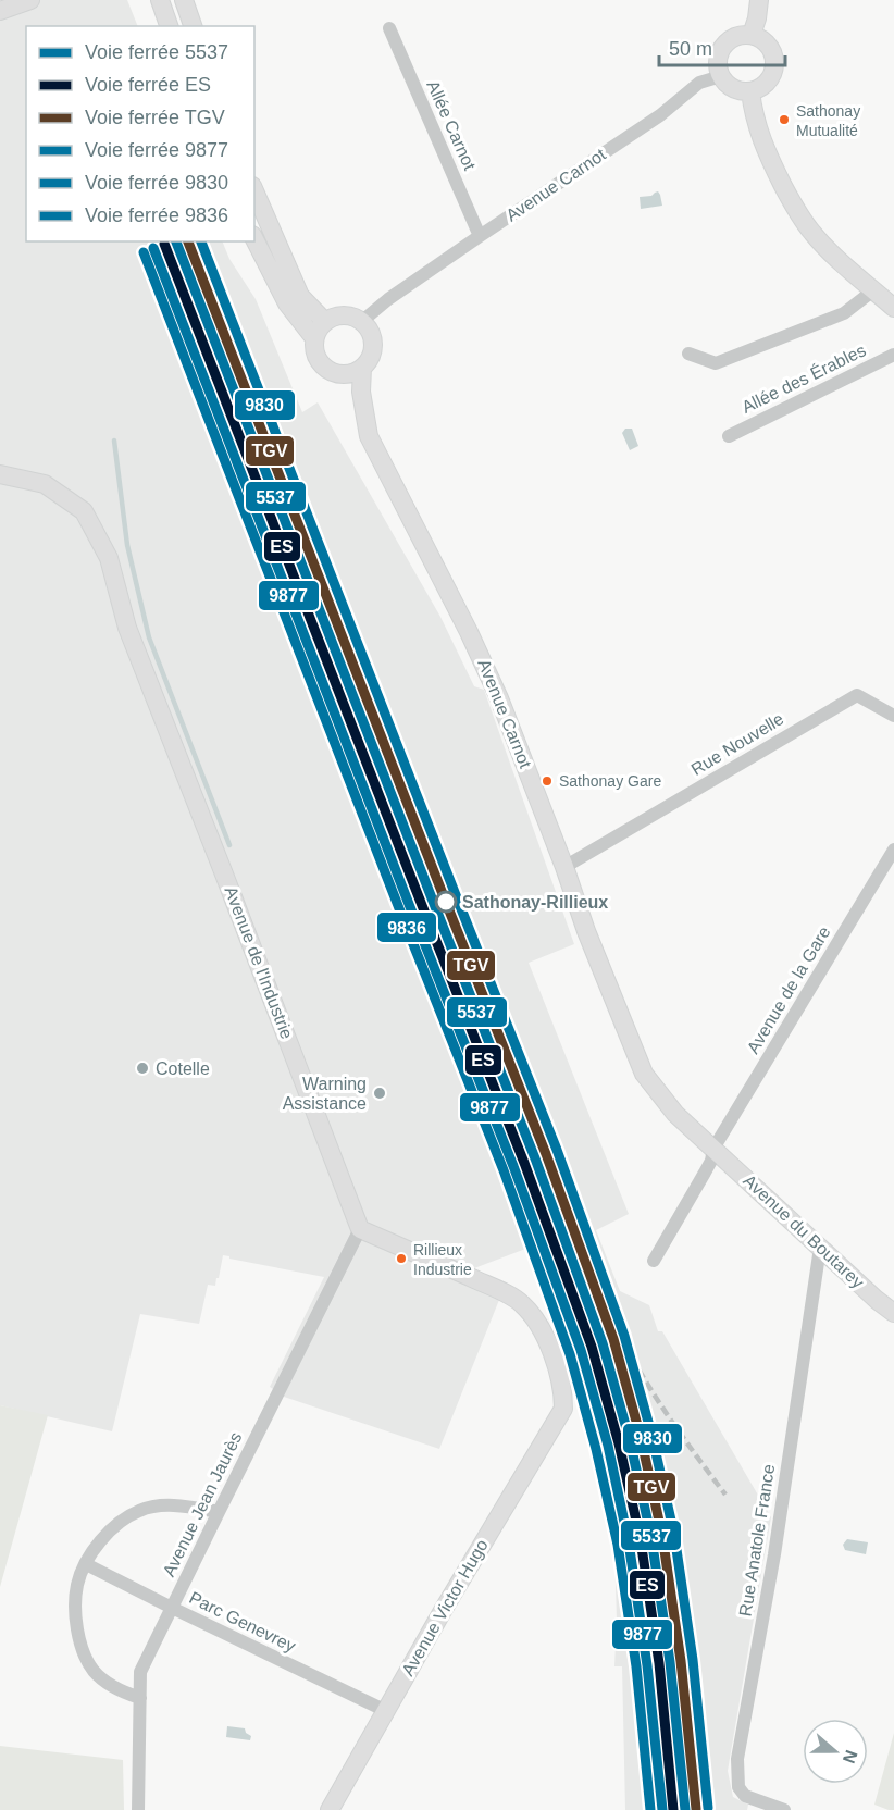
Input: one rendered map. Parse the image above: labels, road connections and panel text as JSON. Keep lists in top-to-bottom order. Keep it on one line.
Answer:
{"streets":{"street":["Allée Carnot","Avenue Carnot","Allée des Érables","Rue Nouvelle","Avenue de l'Industrie","Avenue de la Gare","Avenue du Boutarey","Avenue Jean Jaurès","Rue Anatole France","Avenue Victor Hugo","Parc Genevrey"]},"crossings":[["Allée Carnot","Avenue Carnot"],["Avenue Carnot","Rue Nouvelle"],["Avenue Carnot","Avenue de la Gare"],["Avenue Carnot","Avenue du Boutarey"],["Avenue de l'Industrie","Avenue Jean Jaurès"],["Avenue de l'Industrie","Avenue Victor Hugo"],["Avenue de la Gare","Avenue du Boutarey"],["Avenue du Boutarey","Rue Anatole France"],["Avenue Jean Jaurès","Avenue Victor Hugo"],["Avenue Jean Jaurès","Parc Genevrey"],["Avenue Victor Hugo","Parc Genevrey"]],"places":["Sathonay Mutualité","Sathonay Gare","Sathonay-Rillieux","Cotelle","Warning Assistance","Rillieux Industrie"],"lines":["rail line 5537","rail line TGV","rail line 9830","rail line ES","rail line 9877","rail line 9836"],"legend":["Voie ferrée 5537","Voie ferrée ES","Voie ferrée TGV","Voie ferrée 9877","Voie ferrée 9830","Voie ferrée 9836"],"scale_bar":"50 m","north":"right"}
